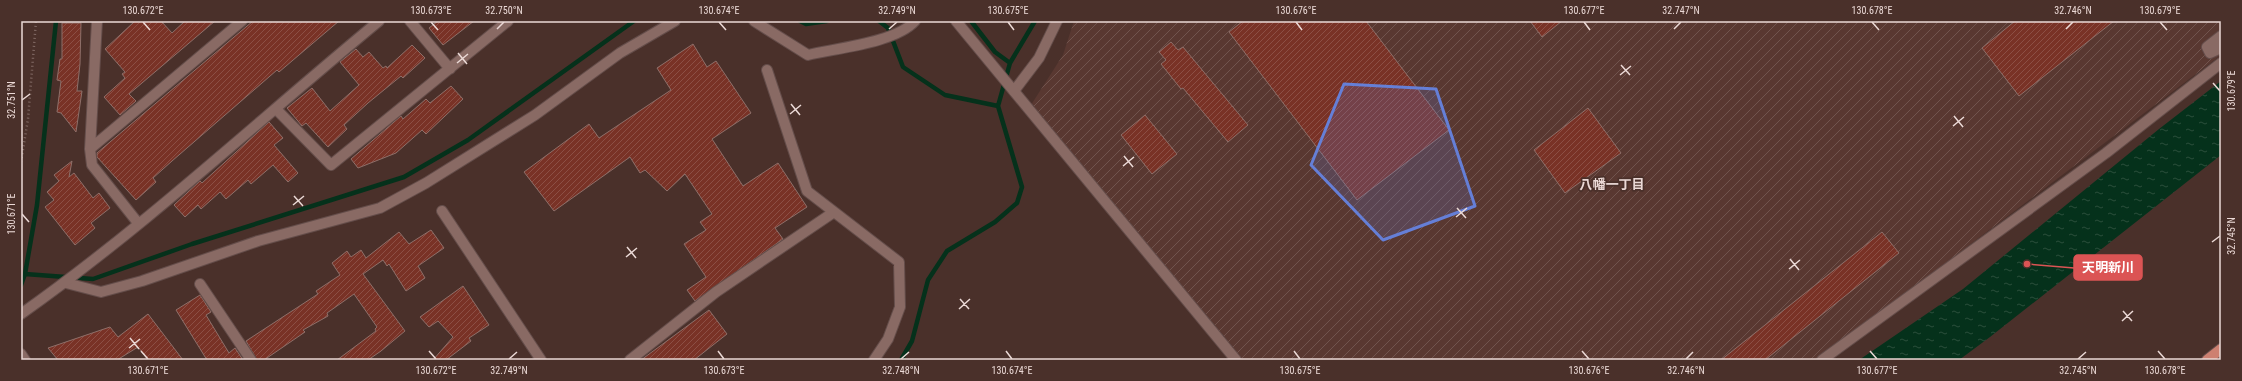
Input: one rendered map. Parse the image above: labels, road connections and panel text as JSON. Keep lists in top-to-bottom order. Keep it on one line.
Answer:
{"districts":["八幡一丁目"],"places":["天明新川"],"coordinates":["130.672°E","130.673°E","32.750°N","130.674°E","32.749°N","130.675°E","130.676°E","130.677°E","32.747°N","130.678°E","32.746°N","130.679°E","32.751°N","130.671°E","32.745°N","32.748°N"]}
